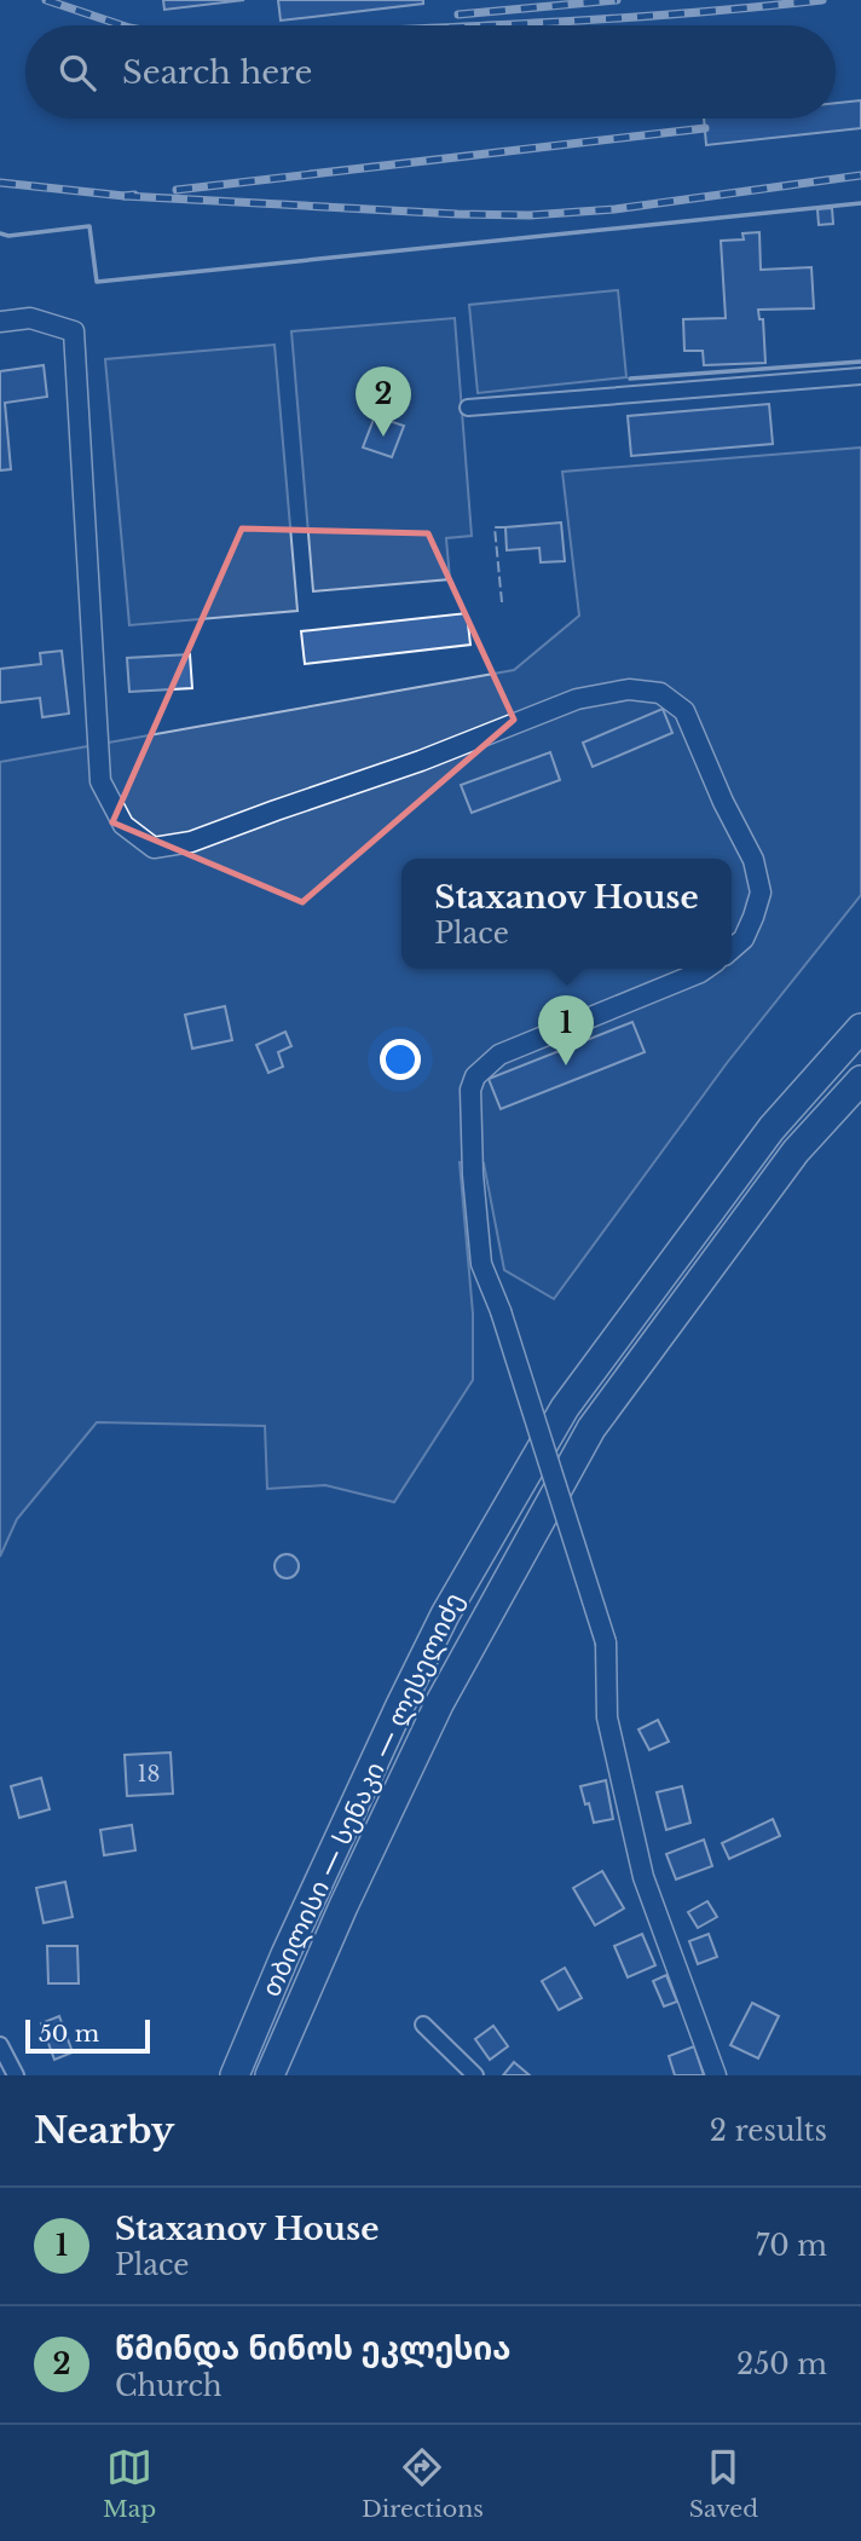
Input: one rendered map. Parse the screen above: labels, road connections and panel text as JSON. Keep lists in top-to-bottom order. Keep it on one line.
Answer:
{"streets":{"highway":["თბილისი — სენაკი — ლესელიძე"]},"house_numbers":["18"],"scale_bar":"50 m","page":{"search":"Search here","pins":["2","1"],"popup":["Staxanov House","Place"],"scale":"50 m","heading":["Nearby","2 results"],"list":[{"mark":"1","name":"Staxanov House","note":"Place","value":"70 m"},{"mark":"2","name":"წმინდა ნინოს ეკლესია","note":"Church","value":"250 m"}],"nav":["Map","Directions","Saved"]}}
